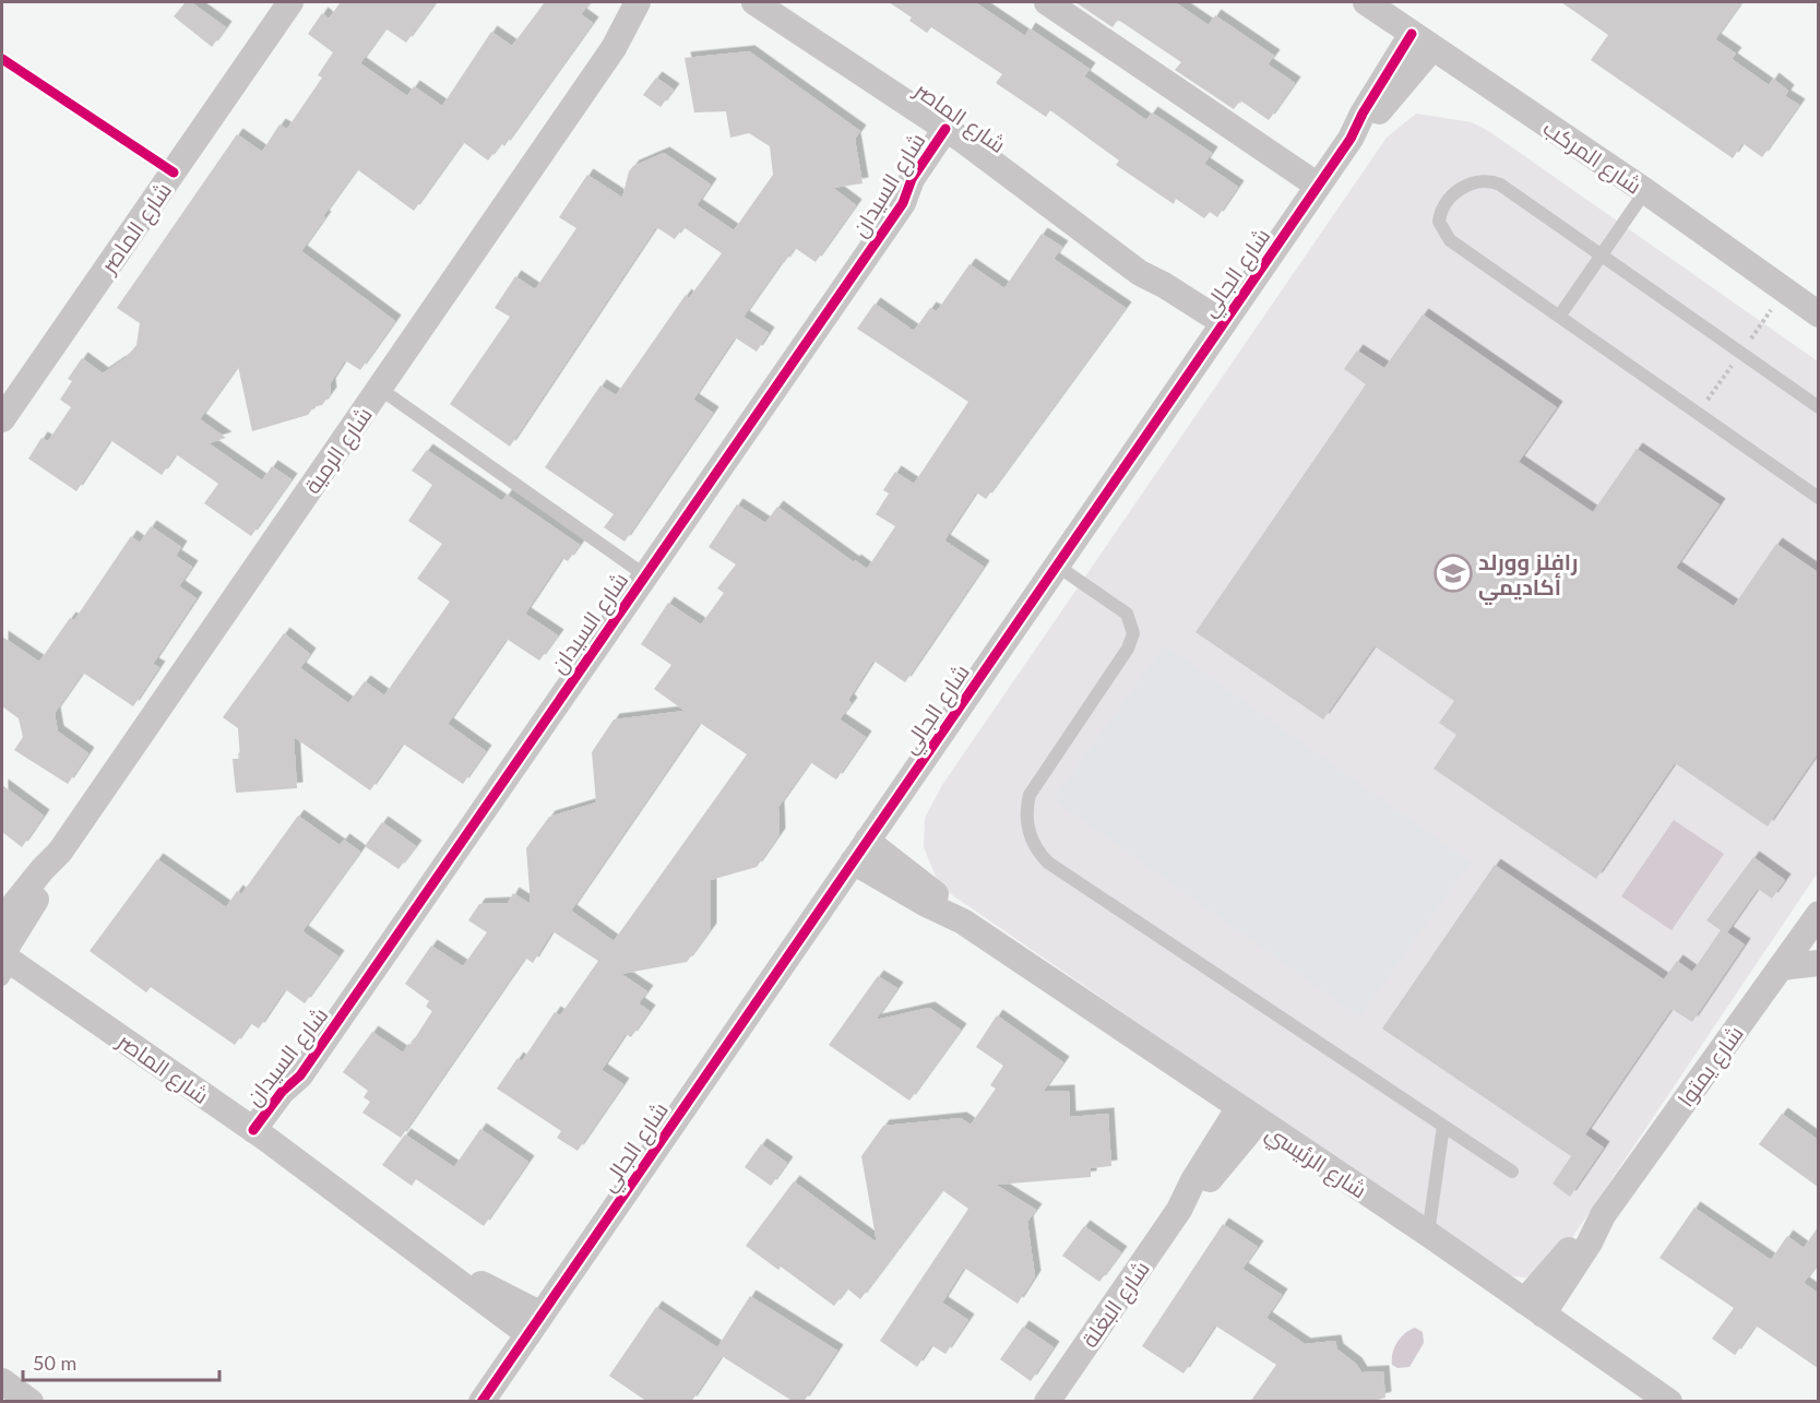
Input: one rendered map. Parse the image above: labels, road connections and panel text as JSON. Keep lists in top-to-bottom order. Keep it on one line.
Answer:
{"streets":{"street":["شارع الماصر","شارع المركب","شارع السيدان","شارع الجالي","شارع الرمية","شارع يمتوا","شارع الرئيسي","شارع البغلة"]},"crossings":[["شارع الماصر","شارع السيدان"],["شارع الماصر","شارع الجالي"],["شارع الماصر","شارع الرمية"],["شارع المركب","شارع الجالي"],["شارع الجالي","شارع الرئيسي"],["شارع يمتوا","شارع الرئيسي"],["شارع الرئيسي","شارع البغلة"]],"places":{"school or university":["رافلز وورلد أكاديمي"]},"scale_bar":"50 m"}
